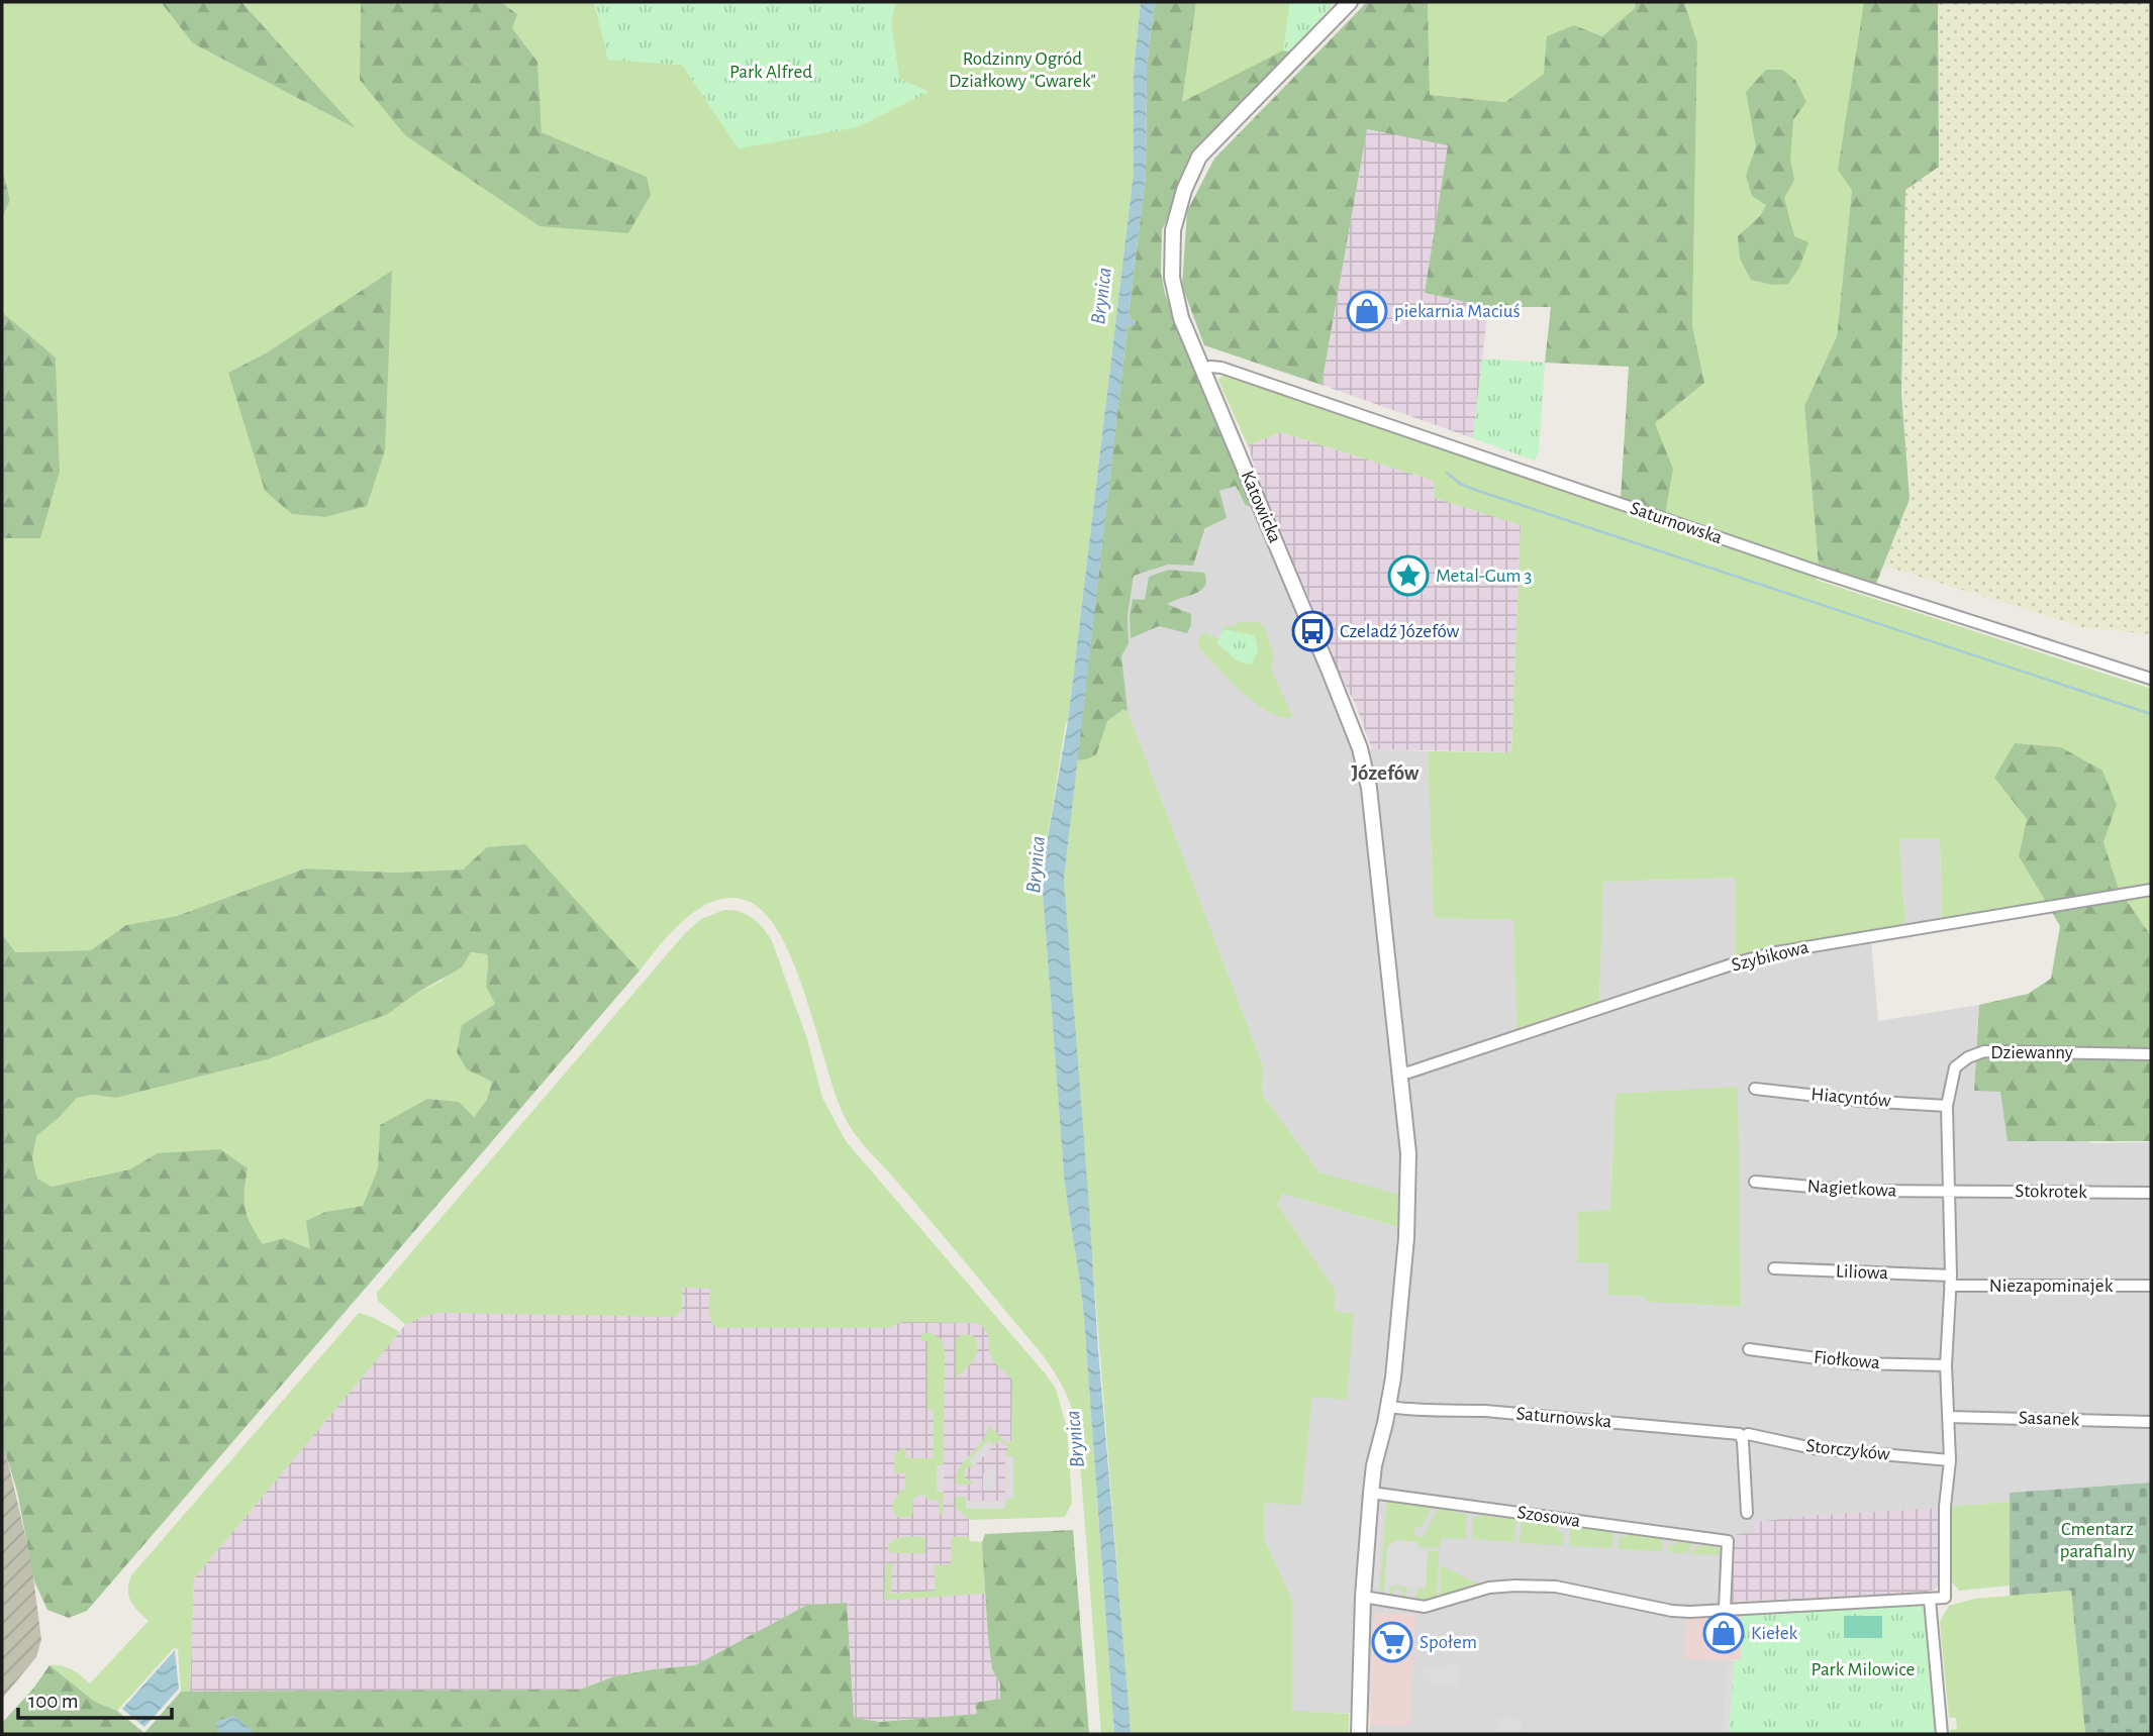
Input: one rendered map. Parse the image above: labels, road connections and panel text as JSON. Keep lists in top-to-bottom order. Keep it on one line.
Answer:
{"streets":{"street":["Katowicka","Saturnowska","Szybikowa","Dziewanny","Hiacyntów","Nagietkowa","Stokrotek","Liliowa","Niezapominajek","Fiołkowa","Sasanek","Storczyków","Szosowa"]},"crossings":[["Katowicka","Saturnowska"],["Katowicka","Szybikowa"],["Saturnowska","Storczyków"],["Dziewanny","Hiacyntów"],["Dziewanny","Nagietkowa"],["Dziewanny","Stokrotek"],["Dziewanny","Liliowa"],["Dziewanny","Niezapominajek"],["Dziewanny","Fiołkowa"],["Dziewanny","Sasanek"],["Dziewanny","Storczyków"],["Nagietkowa","Stokrotek"],["Liliowa","Niezapominajek"]],"districts":["Józefów"],"water":["Brynica"],"parks":["Rodzinny Ogród Działkowy \"Gwarek\"","Park Alfred","Cmentarz parafialny","Park Milowice"],"places":{"shop":["piekarnia Maciuś","Kiełek"],"place":["Metal-Gum 3"],"bus stop":["Czeladź Józefów"],"supermarket":["Społem"]},"scale_bar":"100 m"}
